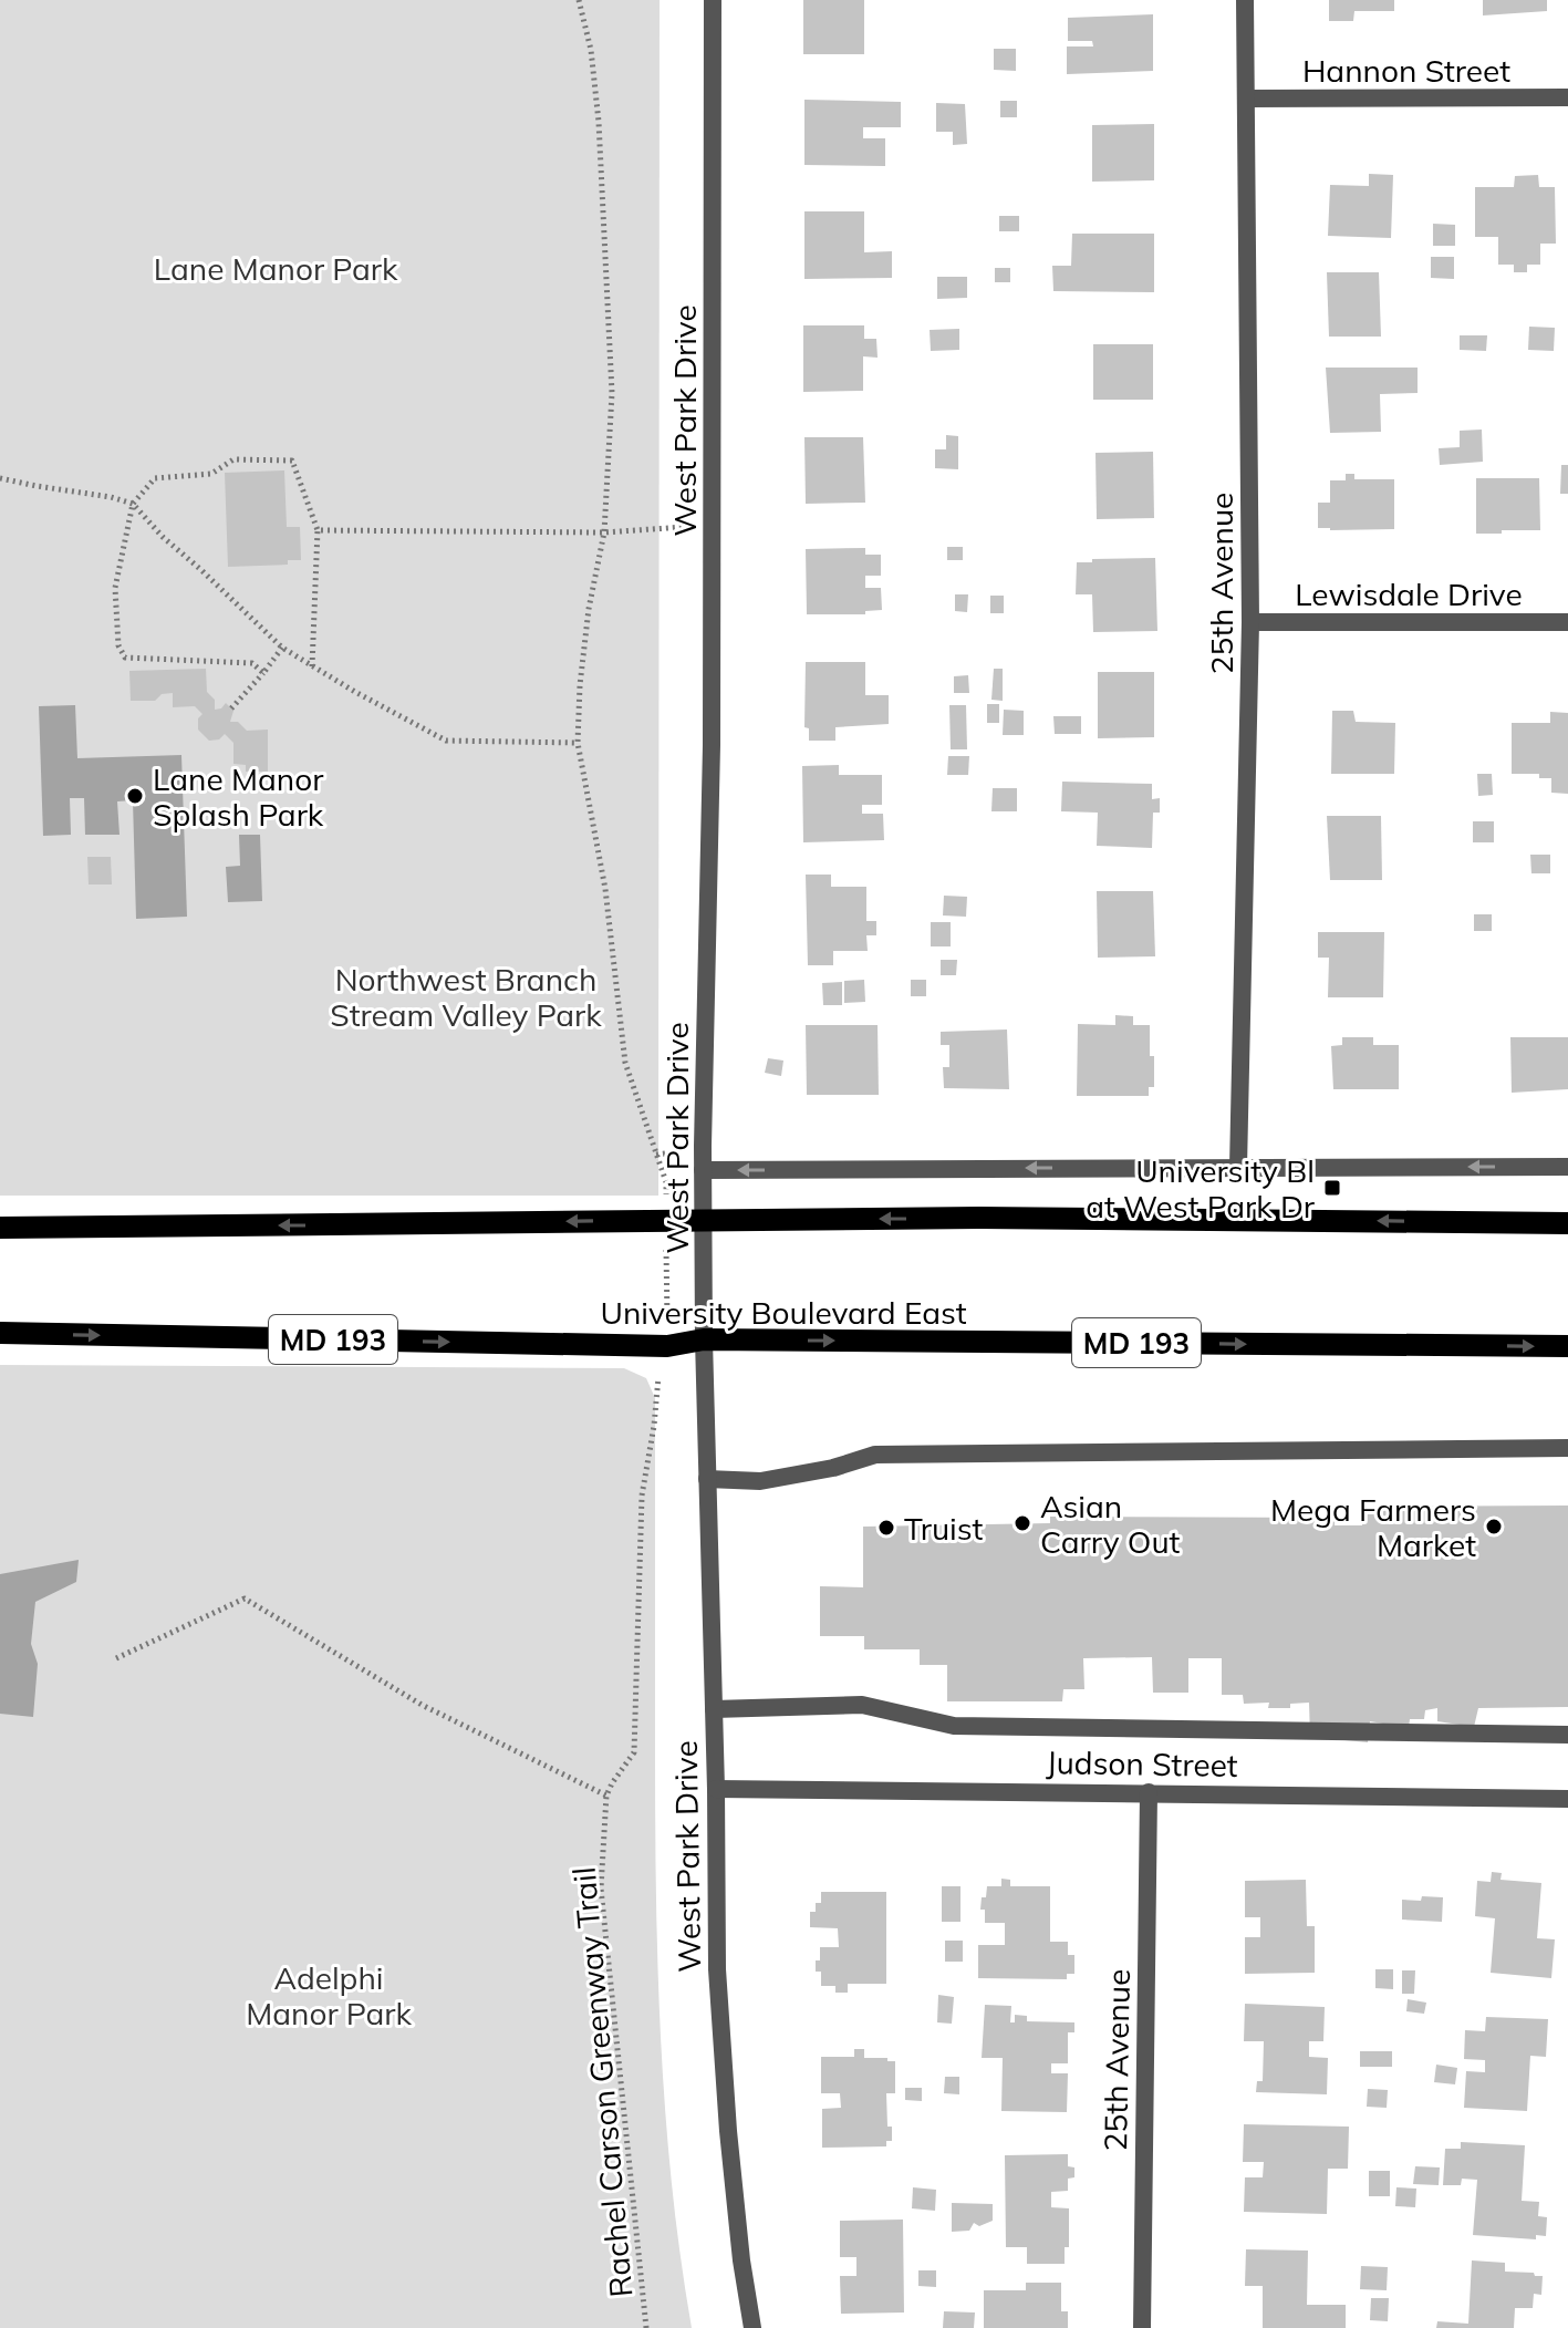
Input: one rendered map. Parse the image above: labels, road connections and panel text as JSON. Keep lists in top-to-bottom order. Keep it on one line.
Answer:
{"streets":{"main road":["University Boulevard East","MD 193"],"street":["Hannon Street","West Park Drive","25th Avenue","Lewisdale Drive","Judson Street"],"path":["Rachel Carson Greenway Trail"]},"crossings":[["Hannon Street","25th Avenue"],["West Park Drive","University Boulevard East"],["West Park Drive","Judson Street"],["25th Avenue","Lewisdale Drive"],["25th Avenue","Judson Street"],["University Boulevard East","Rachel Carson Greenway Trail"]],"parks":["Lane Manor Park","Northwest Branch Stream Valley Park","Adelphi Manor Park"],"places":{"other":["Lane Manor Splash Park","Asian Carry Out","Mega Farmers Market","Truist"],"transit":["University Bl at West Park Dr"]}}
